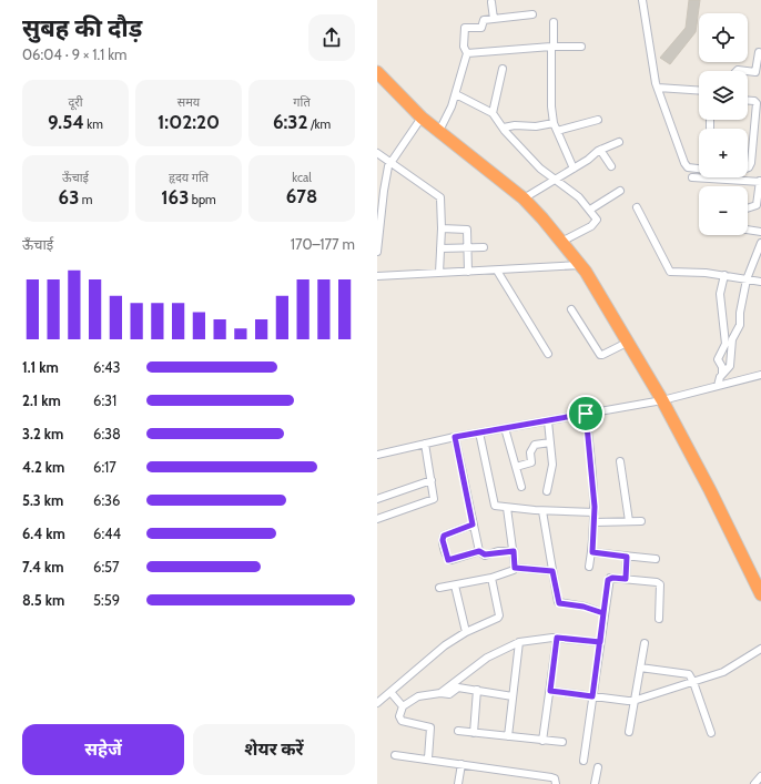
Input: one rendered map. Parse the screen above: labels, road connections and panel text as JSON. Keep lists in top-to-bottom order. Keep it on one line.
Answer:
{"page":{"heading":["सुबह की दौड़","06:04 · 9 × 1.1 km"],"map_buttons":["+","−"],"stats":[["दूरी","9.54 km"],["समय","1:02:20"],["गति","6:32 /km"],["ऊँचाई","63 m"],["हृदय गति","163 bpm"],["kcal","678"]],"chart":["ऊँचाई","170–177 m"],"list":[{"name":"1.1 km","note":"6:43"},{"name":"2.1 km","note":"6:31"},{"name":"3.2 km","note":"6:38"},{"name":"4.2 km","note":"6:17"},{"name":"5.3 km","note":"6:36"},{"name":"6.4 km","note":"6:44"},{"name":"7.4 km","note":"6:57"},{"name":"8.5 km","note":"5:59"}],"buttons":["सहेजें","शेयर करें"]}}
